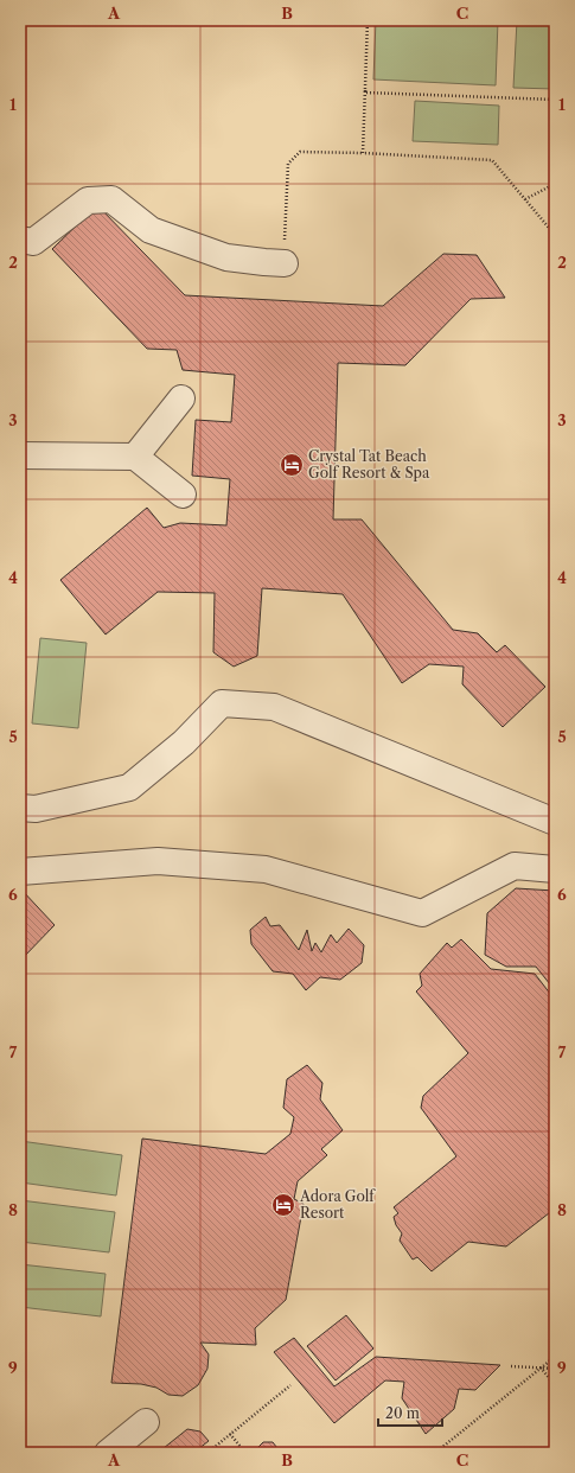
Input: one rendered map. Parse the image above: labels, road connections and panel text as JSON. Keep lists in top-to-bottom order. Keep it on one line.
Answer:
{"places":{"hotel":["Crystal Tat Beach Golf Resort & Spa","Adora Golf Resort"]},"scale_bar":"20 m","grid":{"columns":["A","B","C"],"rows":["1","2","3","4","5","6","7","8","9"]}}
